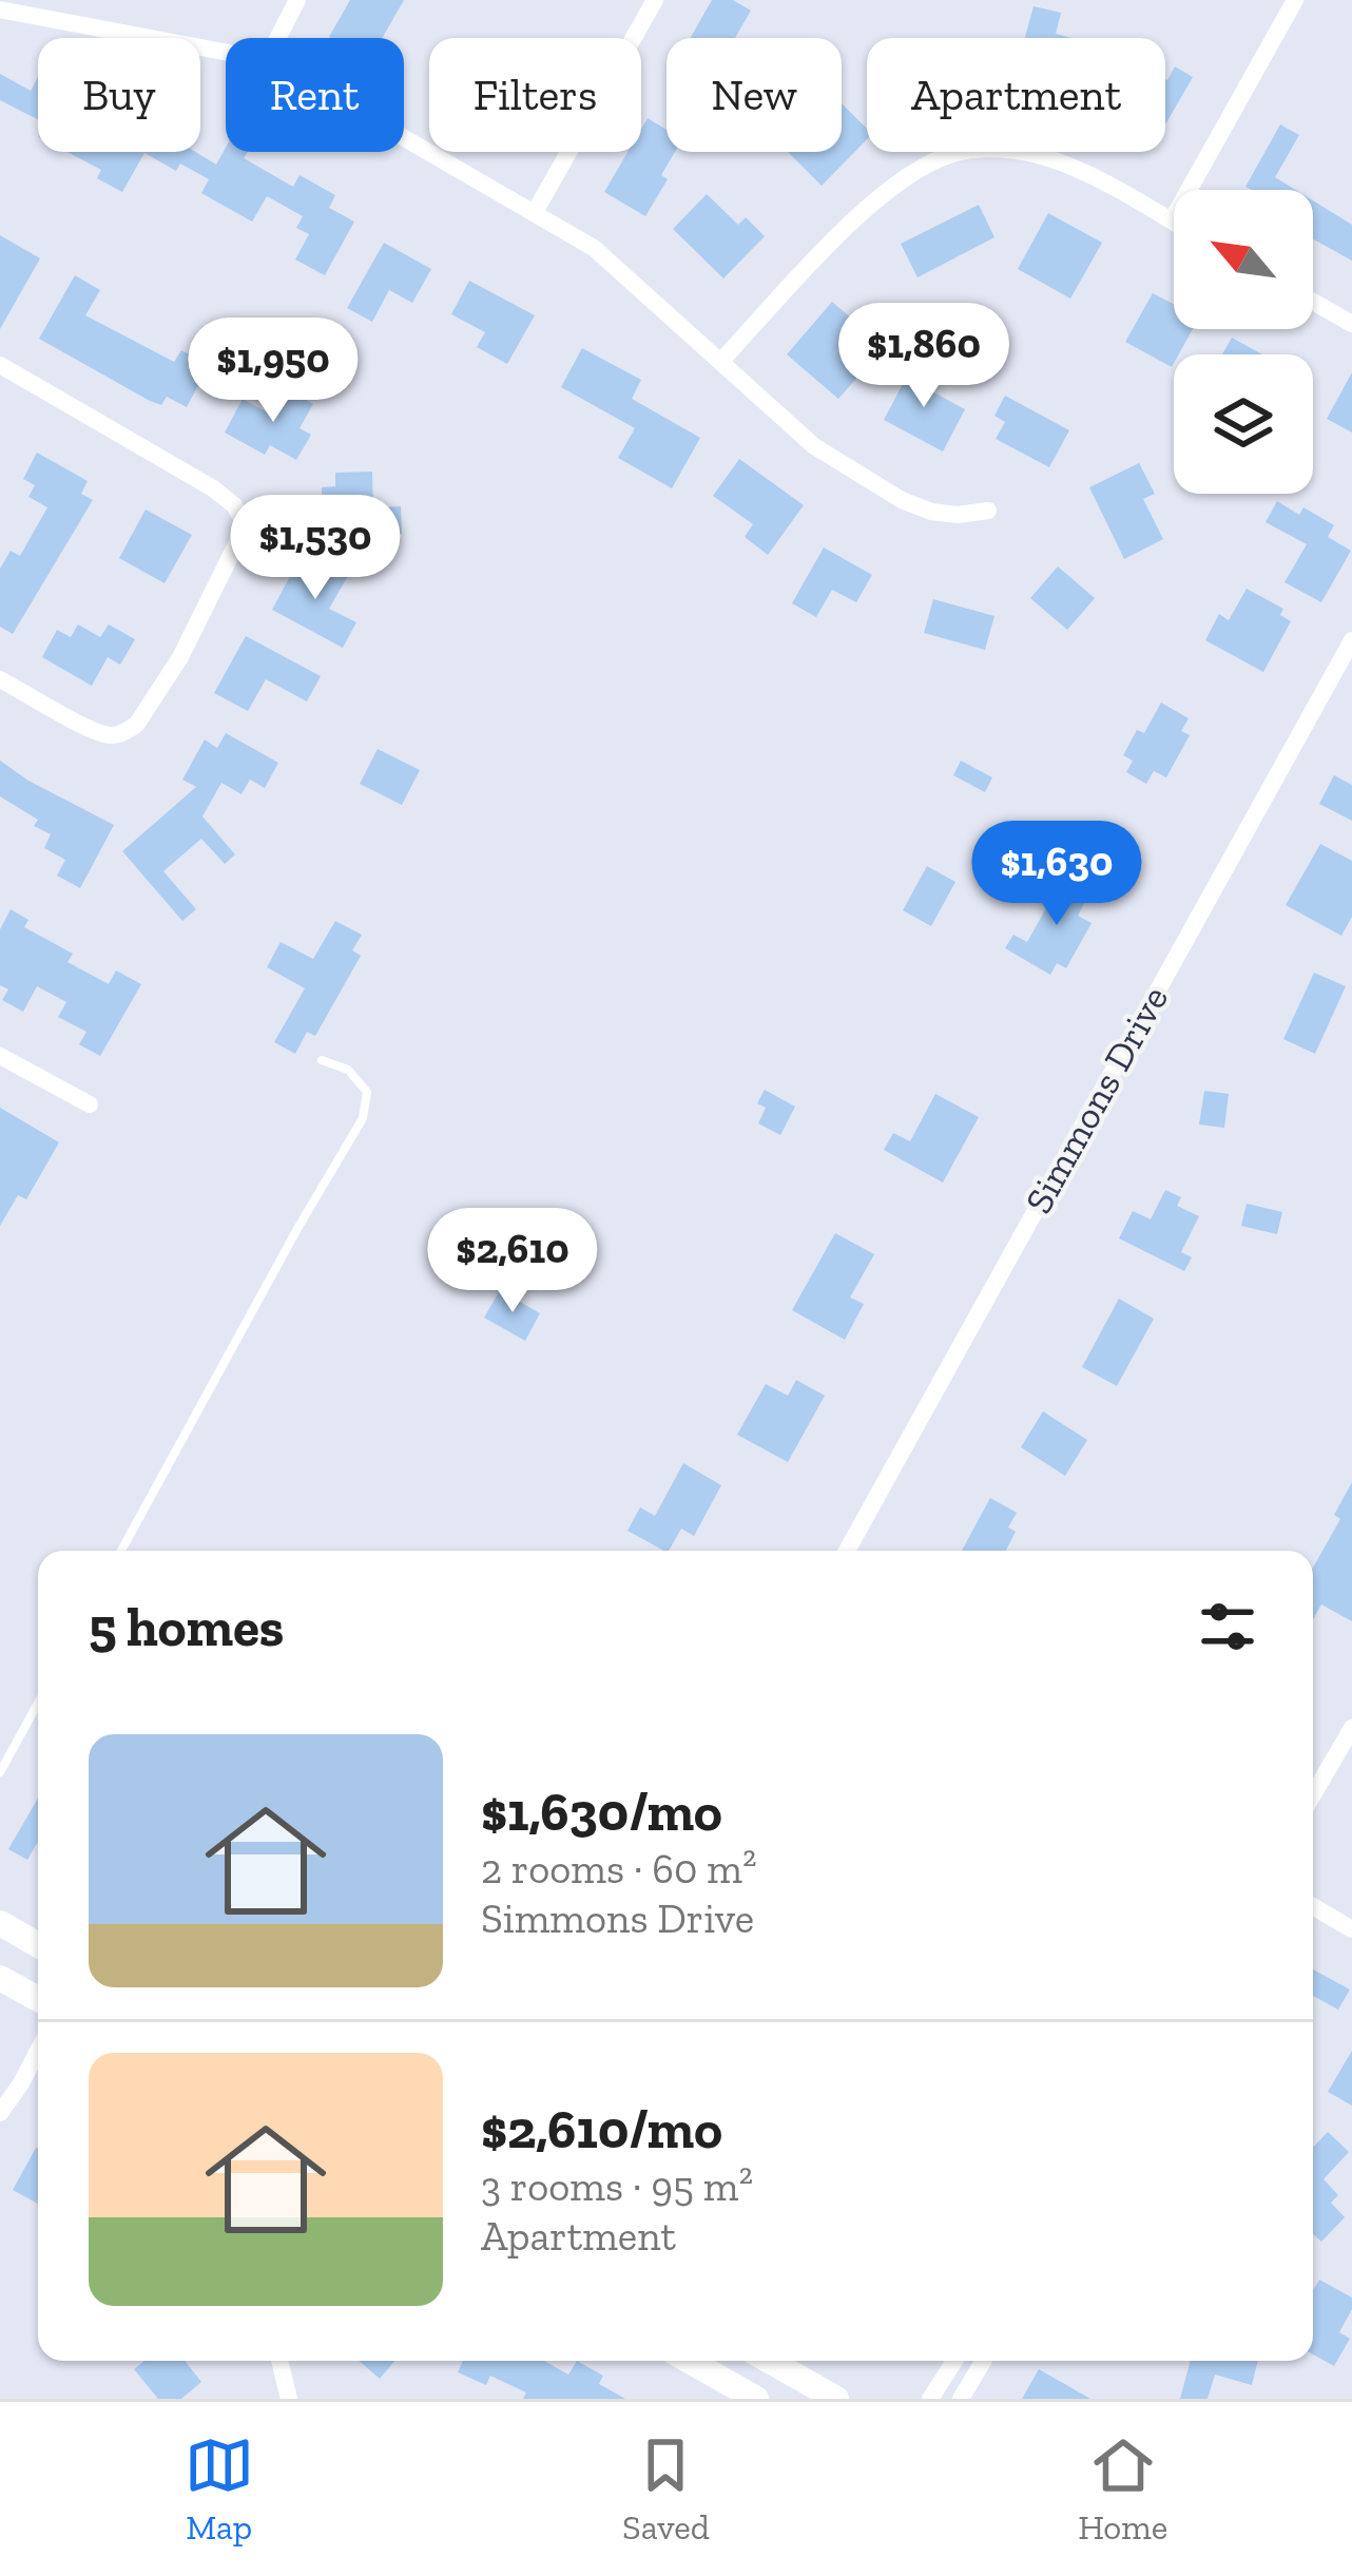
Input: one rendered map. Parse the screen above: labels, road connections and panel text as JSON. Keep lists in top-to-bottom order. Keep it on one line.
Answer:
{"streets":{"street":["Simmons Drive"]},"north":"top left","page":{"chip":["Buy","Rent","Filters","New","Apartment"],"price":["$1,860","$1,950","$1,530","$1,630","$2,610"],"heading":"5 homes","list":[{"name":"$1,630/mo","note":"2 rooms · 60 m² · Simmons Drive"},{"name":"$2,610/mo","note":"3 rooms · 95 m² · Apartment"}],"tabs":["Map","Saved","Home"]}}
